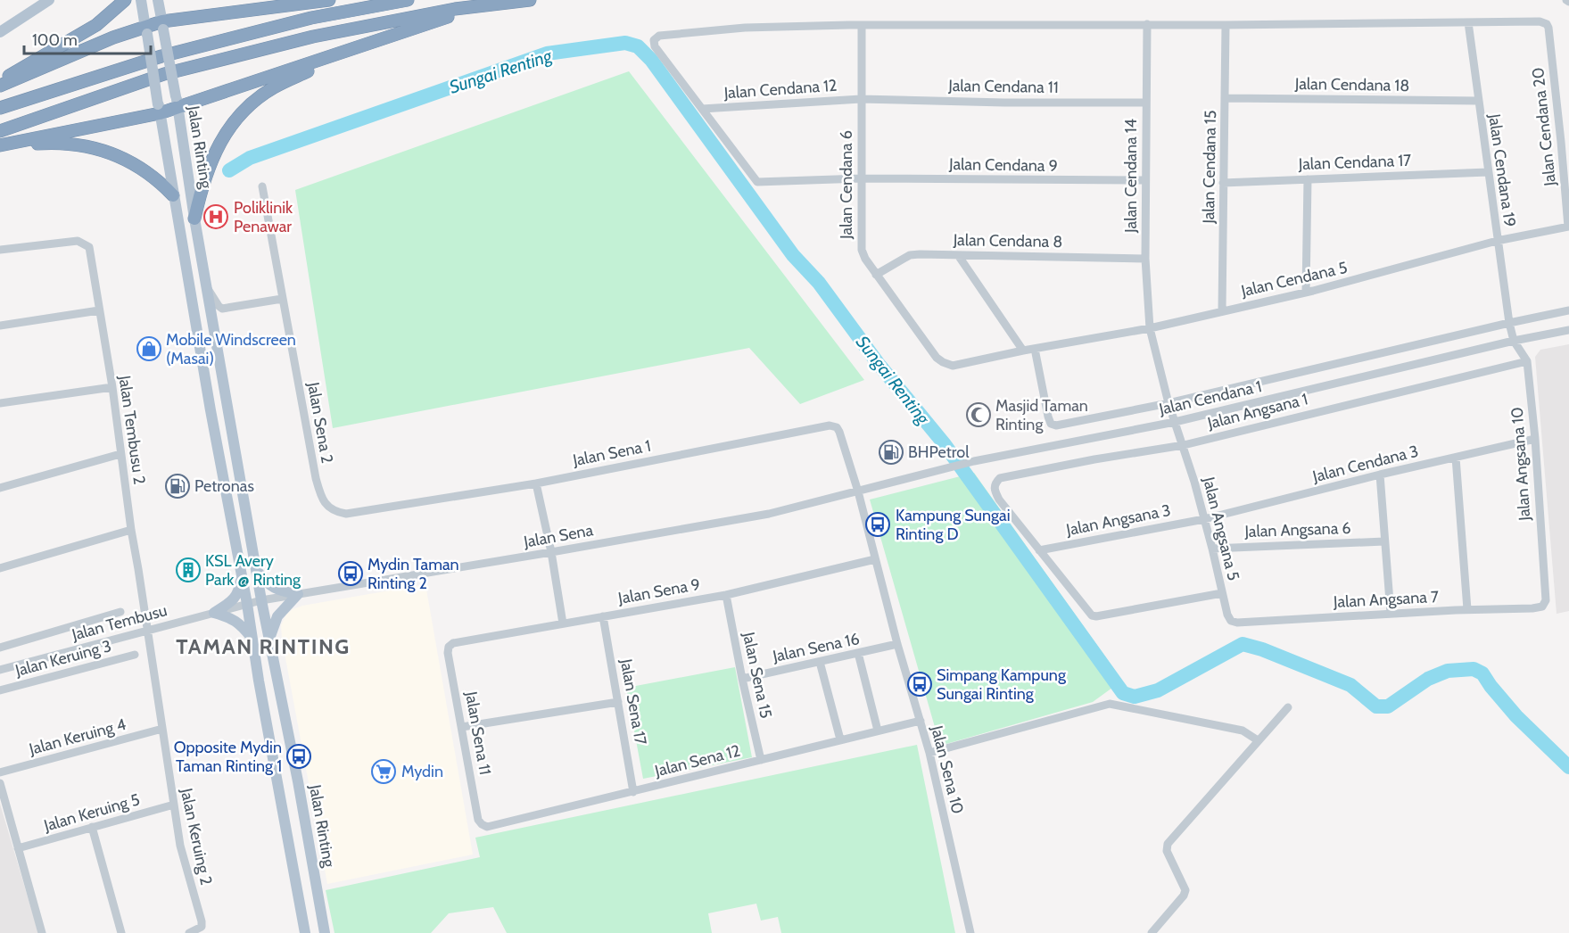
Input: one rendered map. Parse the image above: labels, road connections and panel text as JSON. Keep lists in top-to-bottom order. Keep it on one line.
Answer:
{"streets":{"main road":["Jalan Rinting"],"street":["Jalan Cendana 18","Jalan Cendana 11","Jalan Cendana 12","Jalan Cendana 20","Jalan Cendana 17","Jalan Cendana 9","Jalan Cendana 15","Jalan Cendana 19","Jalan Cendana 14","Jalan Cendana 6","Jalan Cendana 8","Jalan Cendana 5","Jalan Cendana 1","Jalan Angsana 1","Jalan Sena 2","Jalan Tembusu 2","Jalan Sena 1","Jalan Cendana 3","Jalan Angsana 10","Jalan Angsana 3","Jalan Angsana 5","Jalan Angsana 6","Jalan Sena","Jalan Sena 9","Jalan Angsana 7","Jalan Tembusu","Jalan Sena 16","Jalan Keruing 3","Jalan Sena 15","Jalan Sena 17","Jalan Sena 11","Jalan Keruing 4","Jalan Sena 12","Jalan Sena 10","Jalan Keruing 5","Jalan Keruing 2"]},"crossings":[["Jalan Cendana 18","Jalan Cendana 15"],["Jalan Cendana 18","Jalan Cendana 19"],["Jalan Cendana 11","Jalan Cendana 12"],["Jalan Cendana 11","Jalan Cendana 14"],["Jalan Cendana 11","Jalan Cendana 6"],["Jalan Cendana 12","Jalan Cendana 9"],["Jalan Cendana 12","Jalan Cendana 6"],["Jalan Cendana 20","Jalan Cendana 19"],["Jalan Cendana 20","Jalan Cendana 5"],["Jalan Rinting","Jalan Sena"],["Jalan Cendana 17","Jalan Cendana 15"],["Jalan Cendana 17","Jalan Cendana 19"],["Jalan Cendana 9","Jalan Cendana 14"],["Jalan Cendana 9","Jalan Cendana 6"],["Jalan Cendana 15","Jalan Cendana 5"],["Jalan Cendana 19","Jalan Cendana 5"],["Jalan Cendana 19","Jalan Cendana 1"],["Jalan Cendana 19","Jalan Angsana 10"],["Jalan Cendana 14","Jalan Cendana 8"],["Jalan Cendana 14","Jalan Cendana 5"],["Jalan Cendana 14","Jalan Cendana 1"],["Jalan Cendana 14","Jalan Angsana 5"],["Jalan Cendana 6","Jalan Cendana 8"],["Jalan Cendana 6","Jalan Cendana 5"],["Jalan Cendana 5","Jalan Cendana 1"],["Jalan Cendana 1","Jalan Sena 1"],["Jalan Cendana 1","Jalan Angsana 10"],["Jalan Cendana 1","Jalan Angsana 5"],["Jalan Cendana 1","Jalan Sena"],["Jalan Cendana 1","Jalan Sena 10"],["Jalan Angsana 1","Jalan Angsana 10"],["Jalan Angsana 1","Jalan Angsana 3"],["Jalan Angsana 1","Jalan Angsana 5"],["Jalan Sena 2","Jalan Sena 1"],["Jalan Tembusu 2","Jalan Tembusu"],["Jalan Tembusu 2","Jalan Keruing 2"],["Jalan Sena 1","Jalan Sena"],["Jalan Sena 1","Jalan Sena 10"],["Jalan Cendana 3","Jalan Angsana 10"],["Jalan Cendana 3","Jalan Angsana 3"],["Jalan Cendana 3","Jalan Angsana 5"],["Jalan Angsana 10","Jalan Angsana 7"],["Jalan Angsana 3","Jalan Angsana 5"],["Jalan Angsana 5","Jalan Angsana 6"],["Jalan Angsana 5","Jalan Angsana 7"],["Jalan Sena","Jalan Tembusu"],["Jalan Sena","Jalan Sena 10"],["Jalan Sena 9","Jalan Sena 15"],["Jalan Sena 9","Jalan Sena 17"],["Jalan Sena 9","Jalan Sena 11"],["Jalan Sena 9","Jalan Sena 10"],["Jalan Tembusu","Jalan Keruing 2"],["Jalan Sena 16","Jalan Sena 15"],["Jalan Sena 16","Jalan Sena 10"],["Jalan Sena 15","Jalan Sena 12"],["Jalan Sena 17","Jalan Sena 12"],["Jalan Sena 11","Jalan Sena 12"],["Jalan Keruing 4","Jalan Keruing 2"],["Jalan Sena 12","Jalan Sena 10"],["Jalan Keruing 5","Jalan Keruing 2"]],"districts":["TAMAN RINTING"],"water":["Sungai Renting"],"places":{"hospital":["Poliklinik Penawar"],"shop":["Mobile Windscreen (Masai)"],"mosque":["Masjid Taman Rinting"],"fuel station":["BHPetrol","Petronas"],"bus stop":["Kampung Sungai Rinting D","Mydin Taman Rinting 2","Simpang Kampung Sungai Rinting","Opposite Mydin Taman Rinting 1"],"building":["KSL Avery Park @ Rinting"],"supermarket":["Mydin"]},"scale_bar":"100 m"}
